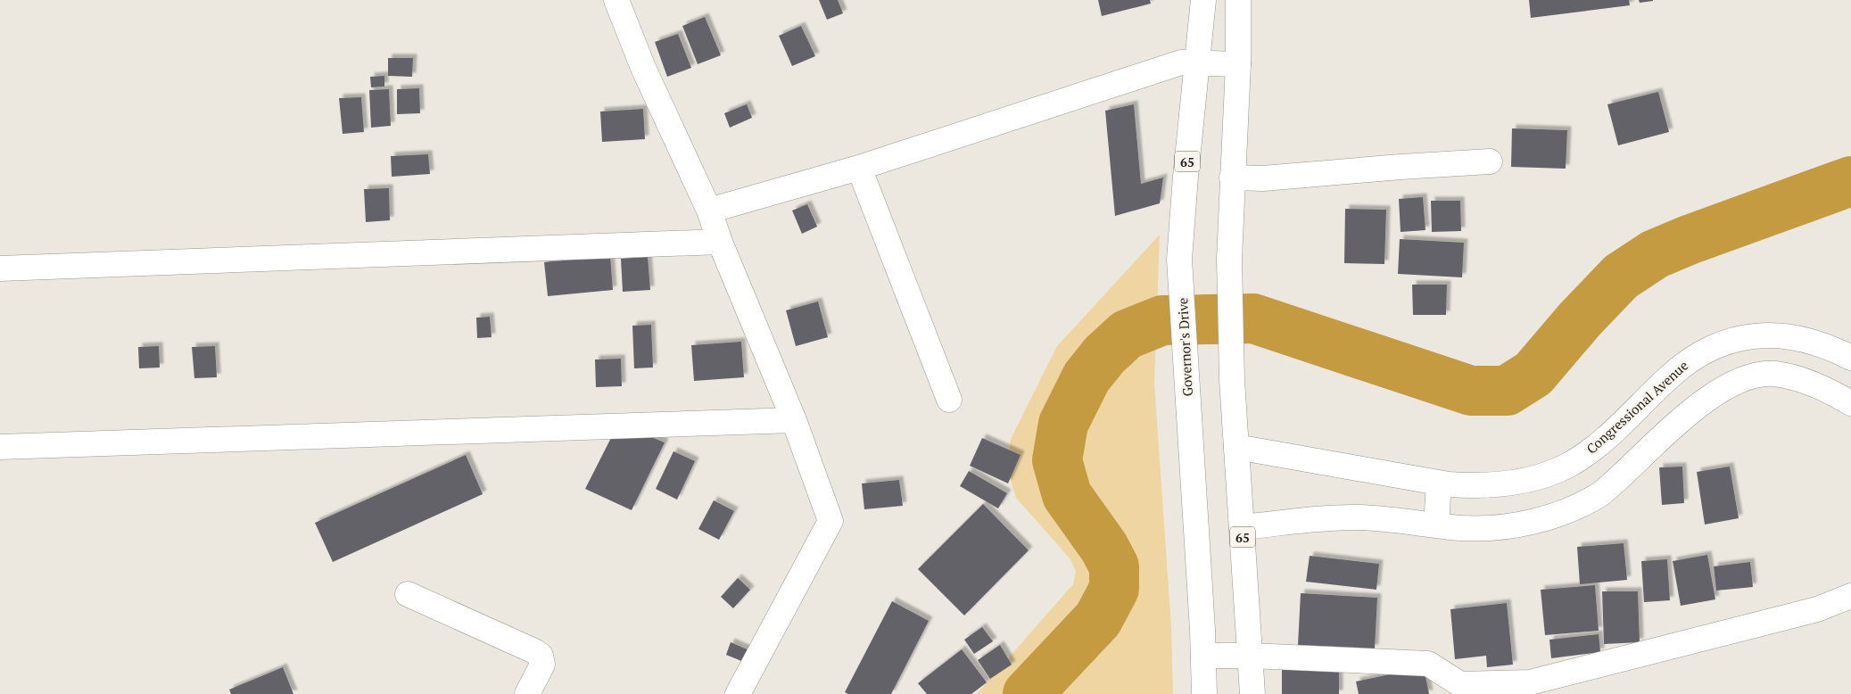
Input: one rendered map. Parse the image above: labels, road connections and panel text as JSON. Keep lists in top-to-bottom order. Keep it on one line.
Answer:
{"streets":{"main road":["65","Governor's Drive","Congressional Avenue"]},"crossings":[["65","Congressional Avenue"]]}
